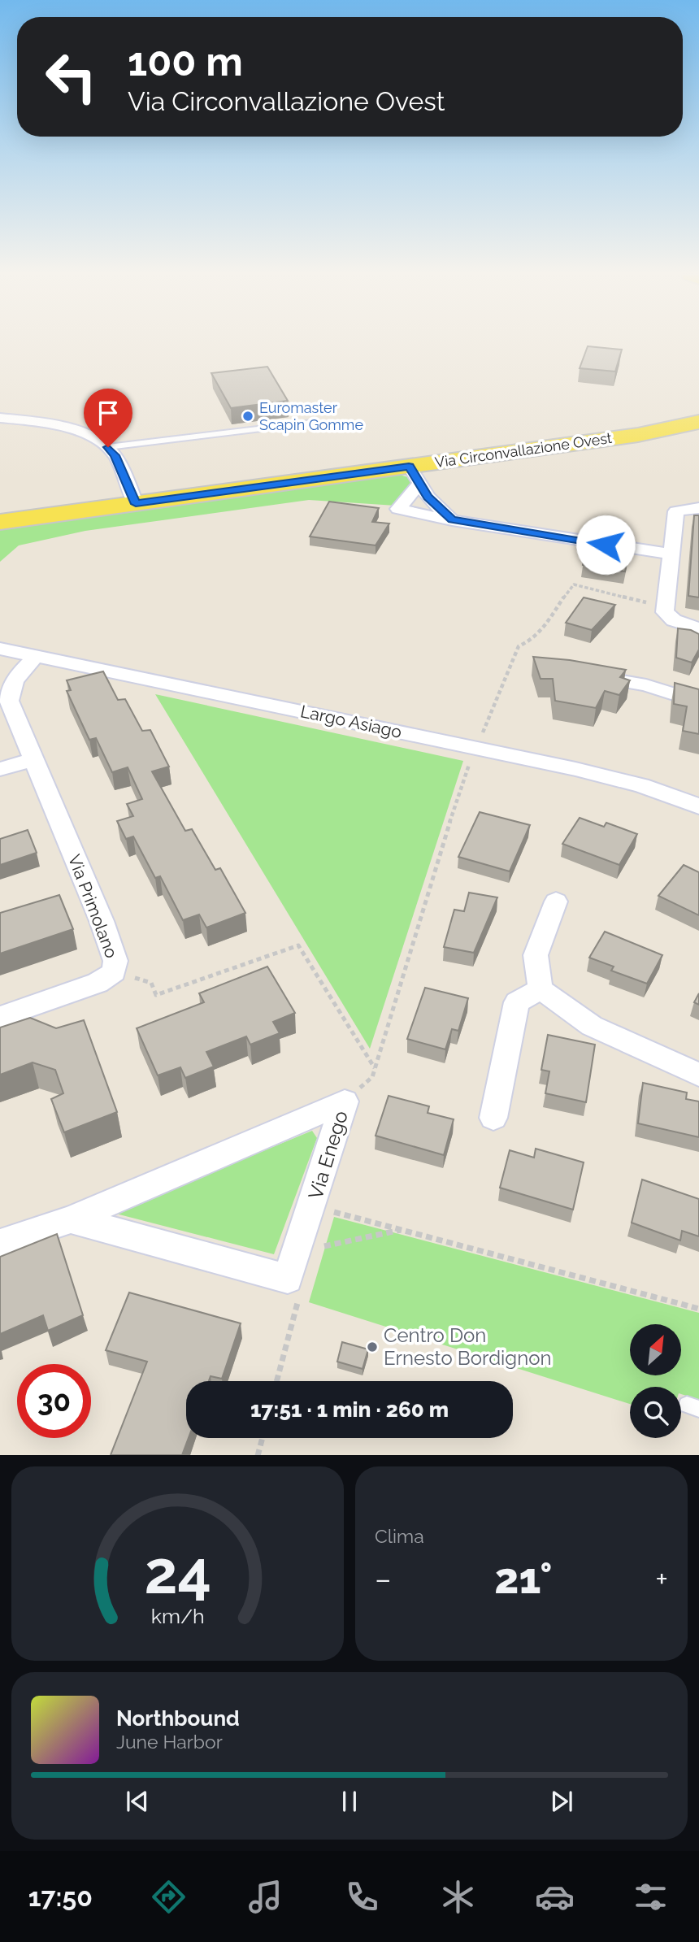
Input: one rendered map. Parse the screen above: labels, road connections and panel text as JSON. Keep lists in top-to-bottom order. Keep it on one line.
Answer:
{"streets":{"main road":["Via Circonvallazione Ovest"],"street":["Largo Asiago","Via Primolano","Via Enego"]},"crossings":[["Largo Asiago","Via Primolano"]],"places":["Euromaster Scapin Gomme","Centro Don Ernesto Bordignon"],"north":"top right","page":{"turn":["100 m","Via Circonvallazione Ovest"],"limit":"30","trip":"17:51 · 1 min · 260 m","tile":"Clima","heat":["−","21°","+"],"song":["Northbound","June Harbor"],"tabs":"17:50","gauge":["24","km/h"]}}
